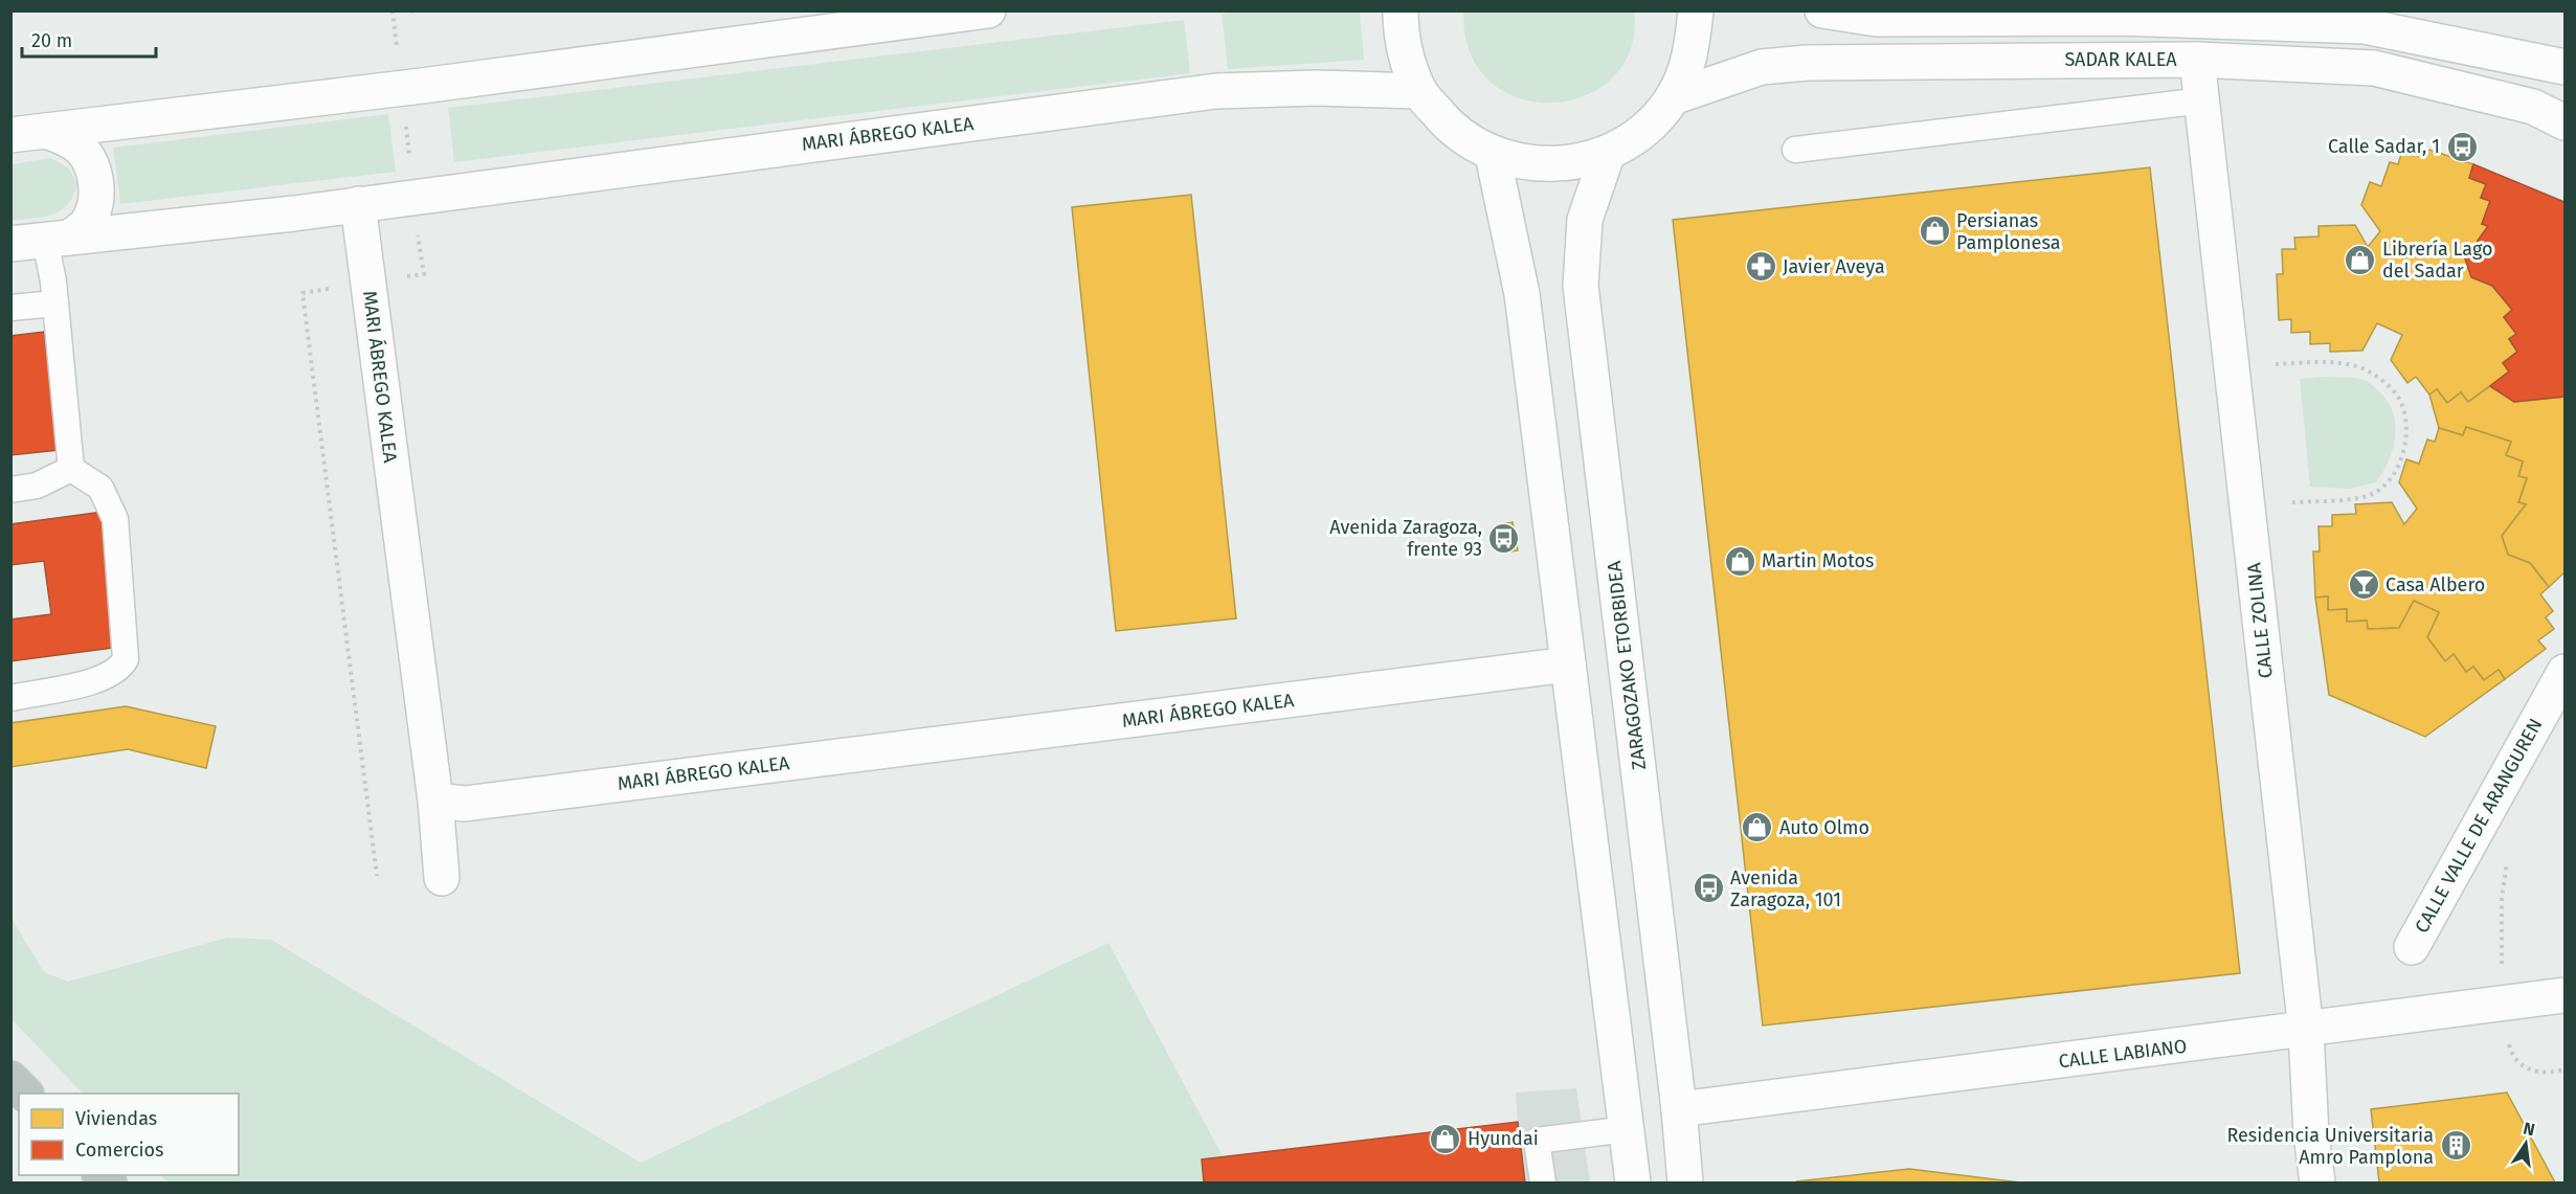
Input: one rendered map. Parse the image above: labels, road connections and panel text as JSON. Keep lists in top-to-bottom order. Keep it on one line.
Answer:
{"streets":{"street":["SADAR KALEA","MARI ÁBREGO KALEA","CALLE ZOLINA","ZARAGOZAKO ETORBIDEA","CALLE VALLE DE ARANGUREN","CALLE LABIANO"]},"crossings":[["SADAR KALEA","CALLE ZOLINA"],["CALLE ZOLINA","CALLE LABIANO"],["ZARAGOZAKO ETORBIDEA","CALLE LABIANO"],["CALLE VALLE DE ARANGUREN","CALLE LABIANO"]],"places":{"bus stop":["Calle Sadar, 1","Avenida Zaragoza, frente 93","Avenida Zaragoza, 101"],"shop":["Persianas Pamplonesa","Librería Lago del Sadar","Martin Motos","Auto Olmo","Hyundai"],"pharmacy":["Javier Aveya"],"bar":["Casa Albero"],"building":["Residencia Universitaria Amro Pamplona"]},"legend":["Viviendas","Comercios"],"scale_bar":"20 m","north":"top"}
